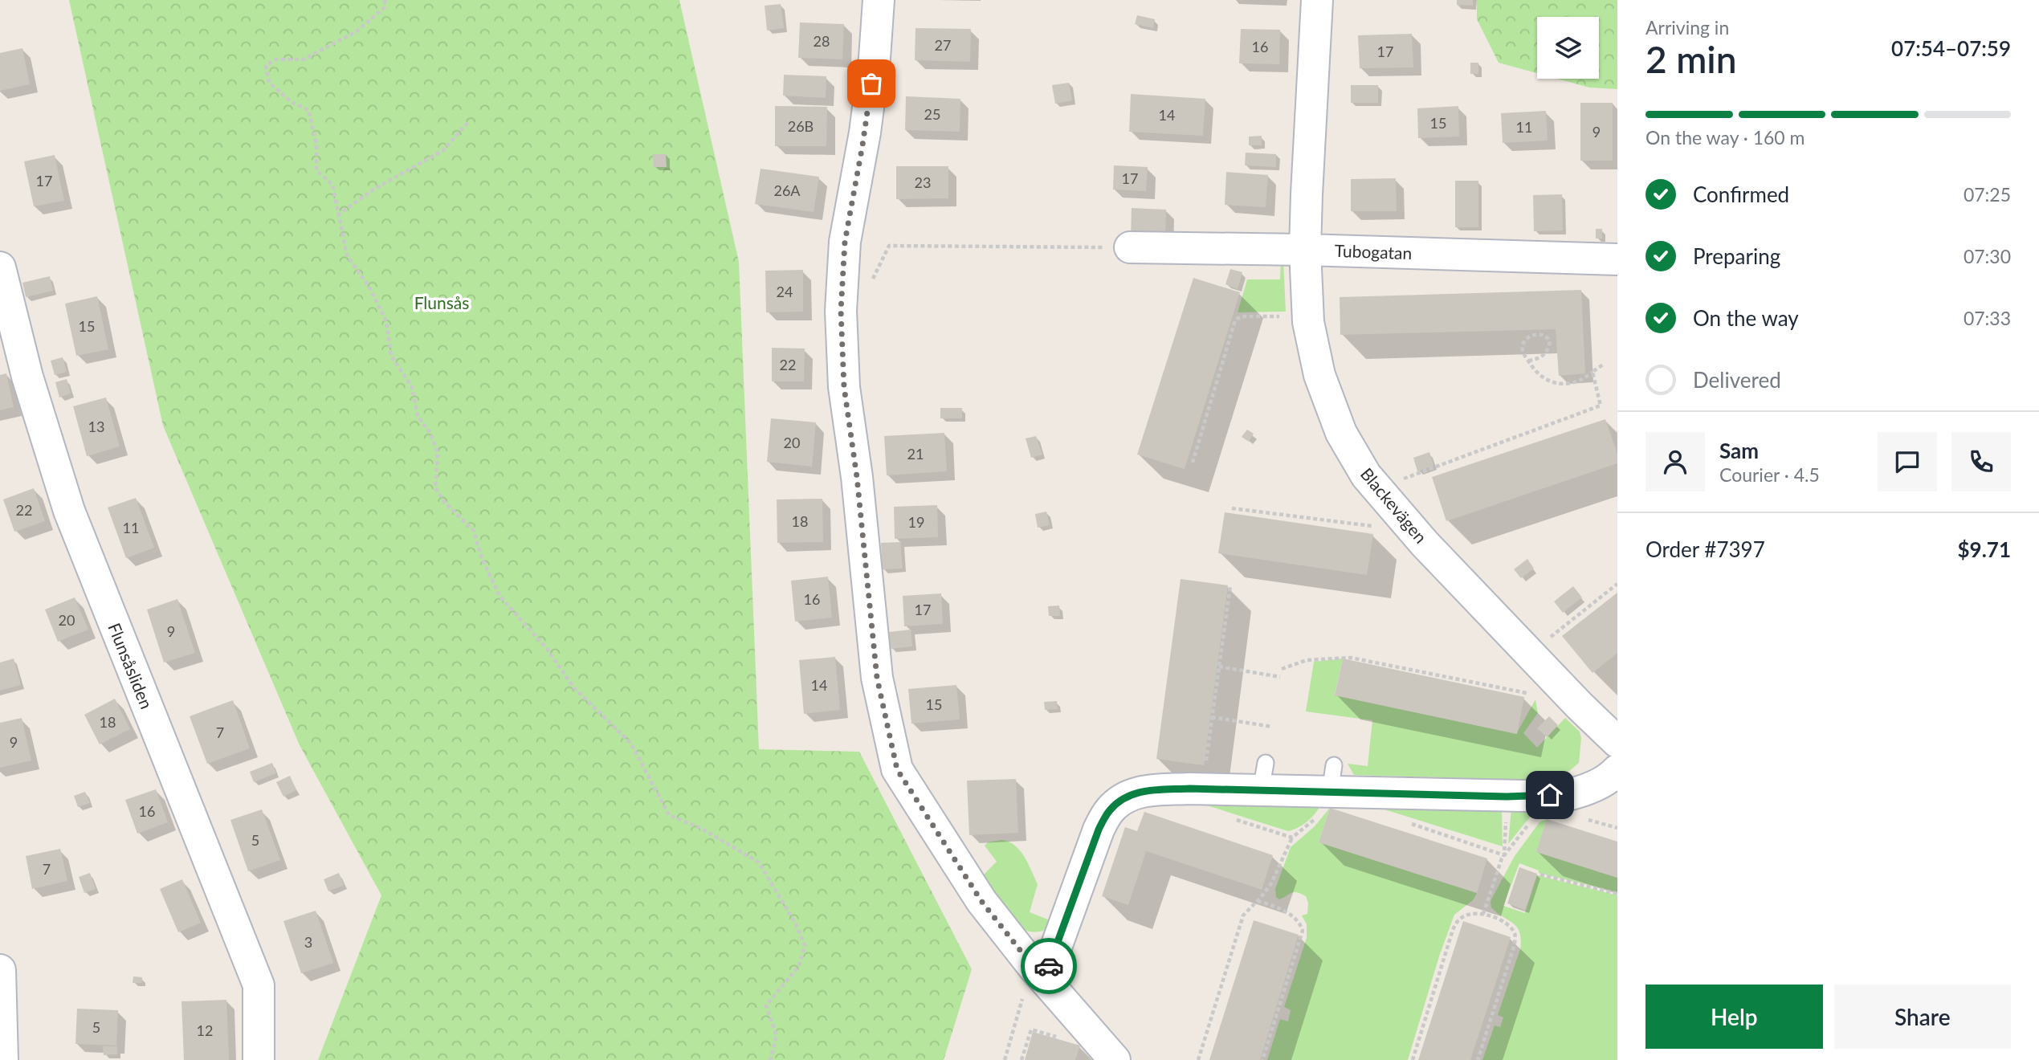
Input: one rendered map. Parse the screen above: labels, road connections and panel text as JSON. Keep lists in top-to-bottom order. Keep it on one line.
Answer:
{"streets":{"street":["Tubogatan","Blackevägen","Flunsåsliden"]},"crossings":[["Tubogatan","Blackevägen"]],"parks":["Flunsås"],"house_numbers":["28","27","16","17","25","14","15","26B","11","9","17","17","23","26A","24","15","22","13","20","21","22","18","19","11","16","17","20","9","14","15","18","7","9","16","5","7","3","5","12"],"page":{"heading":["2 min","Arriving in","07:54–07:59"],"panel":["Sam","Courier · 4.5","Order #7397","$9.71"],"bar":"On the way · 160 m","list":[["Confirmed","07:25"],["Preparing","07:30"],["On the way","07:33"],"Delivered"],"buttons":["Help","Share"]}}
